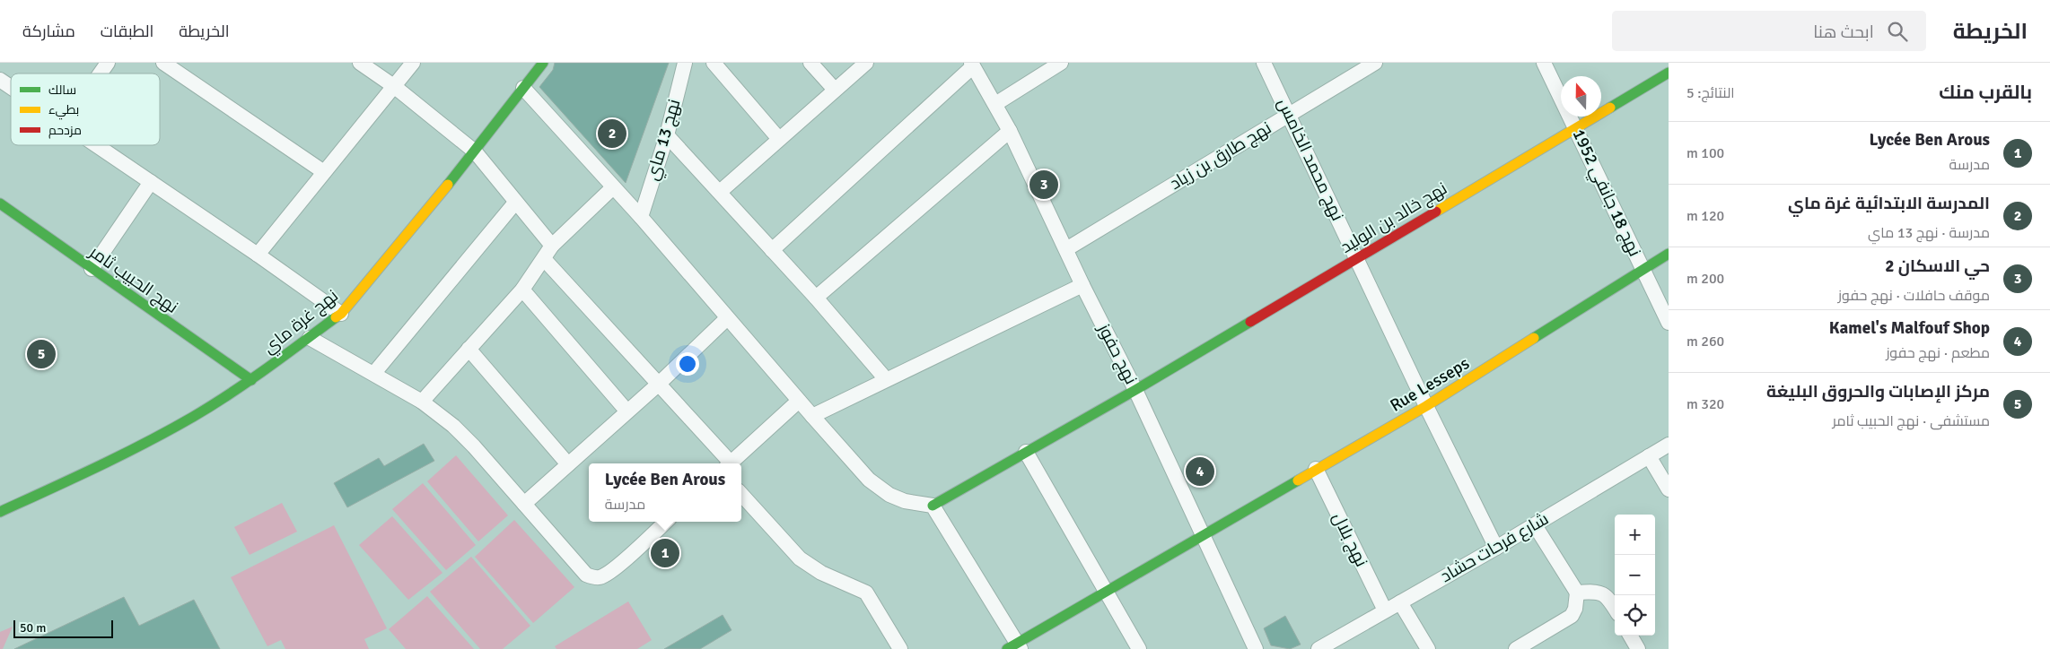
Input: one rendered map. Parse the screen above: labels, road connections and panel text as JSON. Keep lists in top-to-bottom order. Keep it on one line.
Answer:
{"streets":{"street":["نهج 13 ماي","نهج طارق بن زياد","نهج محمد الخامس","نهج 18 جانفي 1952","نهج خالد بن الوليد","نهج الحبيب ثامر","نهج غرة ماي","نهج حفوز","Rue Lesseps","نهج بلال","شارع فرحات حشاد"]},"crossings":[["نهج طارق بن زياد","نهج محمد الخامس"],["نهج طارق بن زياد","نهج حفوز"],["نهج محمد الخامس","نهج خالد بن الوليد"],["نهج محمد الخامس","Rue Lesseps"],["نهج محمد الخامس","شارع فرحات حشاد"],["نهج 18 جانفي 1952","نهج خالد بن الوليد"],["نهج 18 جانفي 1952","Rue Lesseps"],["نهج خالد بن الوليد","نهج حفوز"],["نهج الحبيب ثامر","نهج غرة ماي"],["نهج حفوز","Rue Lesseps"],["Rue Lesseps","نهج بلال"],["نهج بلال","شارع فرحات حشاد"]],"legend":["سالك","بطيء","مزدحم"],"scale_bar":"50 m","north":"top","page":{"header":"الخريطة","search":"ابحث هنا","nav":["الخريطة","الطبقات","مشاركة"],"heading":["بالقرب منك","النتائج: 5"],"pins":["2","3","5","4","1"],"list":[{"mark":"1","name":"Lycée Ben Arous","note":"مدرسة","value":"100 m"},{"mark":"2","name":"المدرسة الابتدائية غرة ماي","note":"مدرسة · نهج 13 ماي","value":"120 m"},{"mark":"3","name":"حي الاسكان 2","note":"موقف حافلات · نهج حفوز","value":"200 m"},{"mark":"4","name":"Kamel's Malfouf Shop","note":"مطعم · نهج حفوز","value":"260 m"},{"mark":"5","name":"مركز الإصابات والحروق البليغة","note":"مستشفى · نهج الحبيب ثامر","value":"320 m"}],"popup":["Lycée Ben Arous","مدرسة"],"map_buttons":["+","−"],"scale":"50 m"}}
